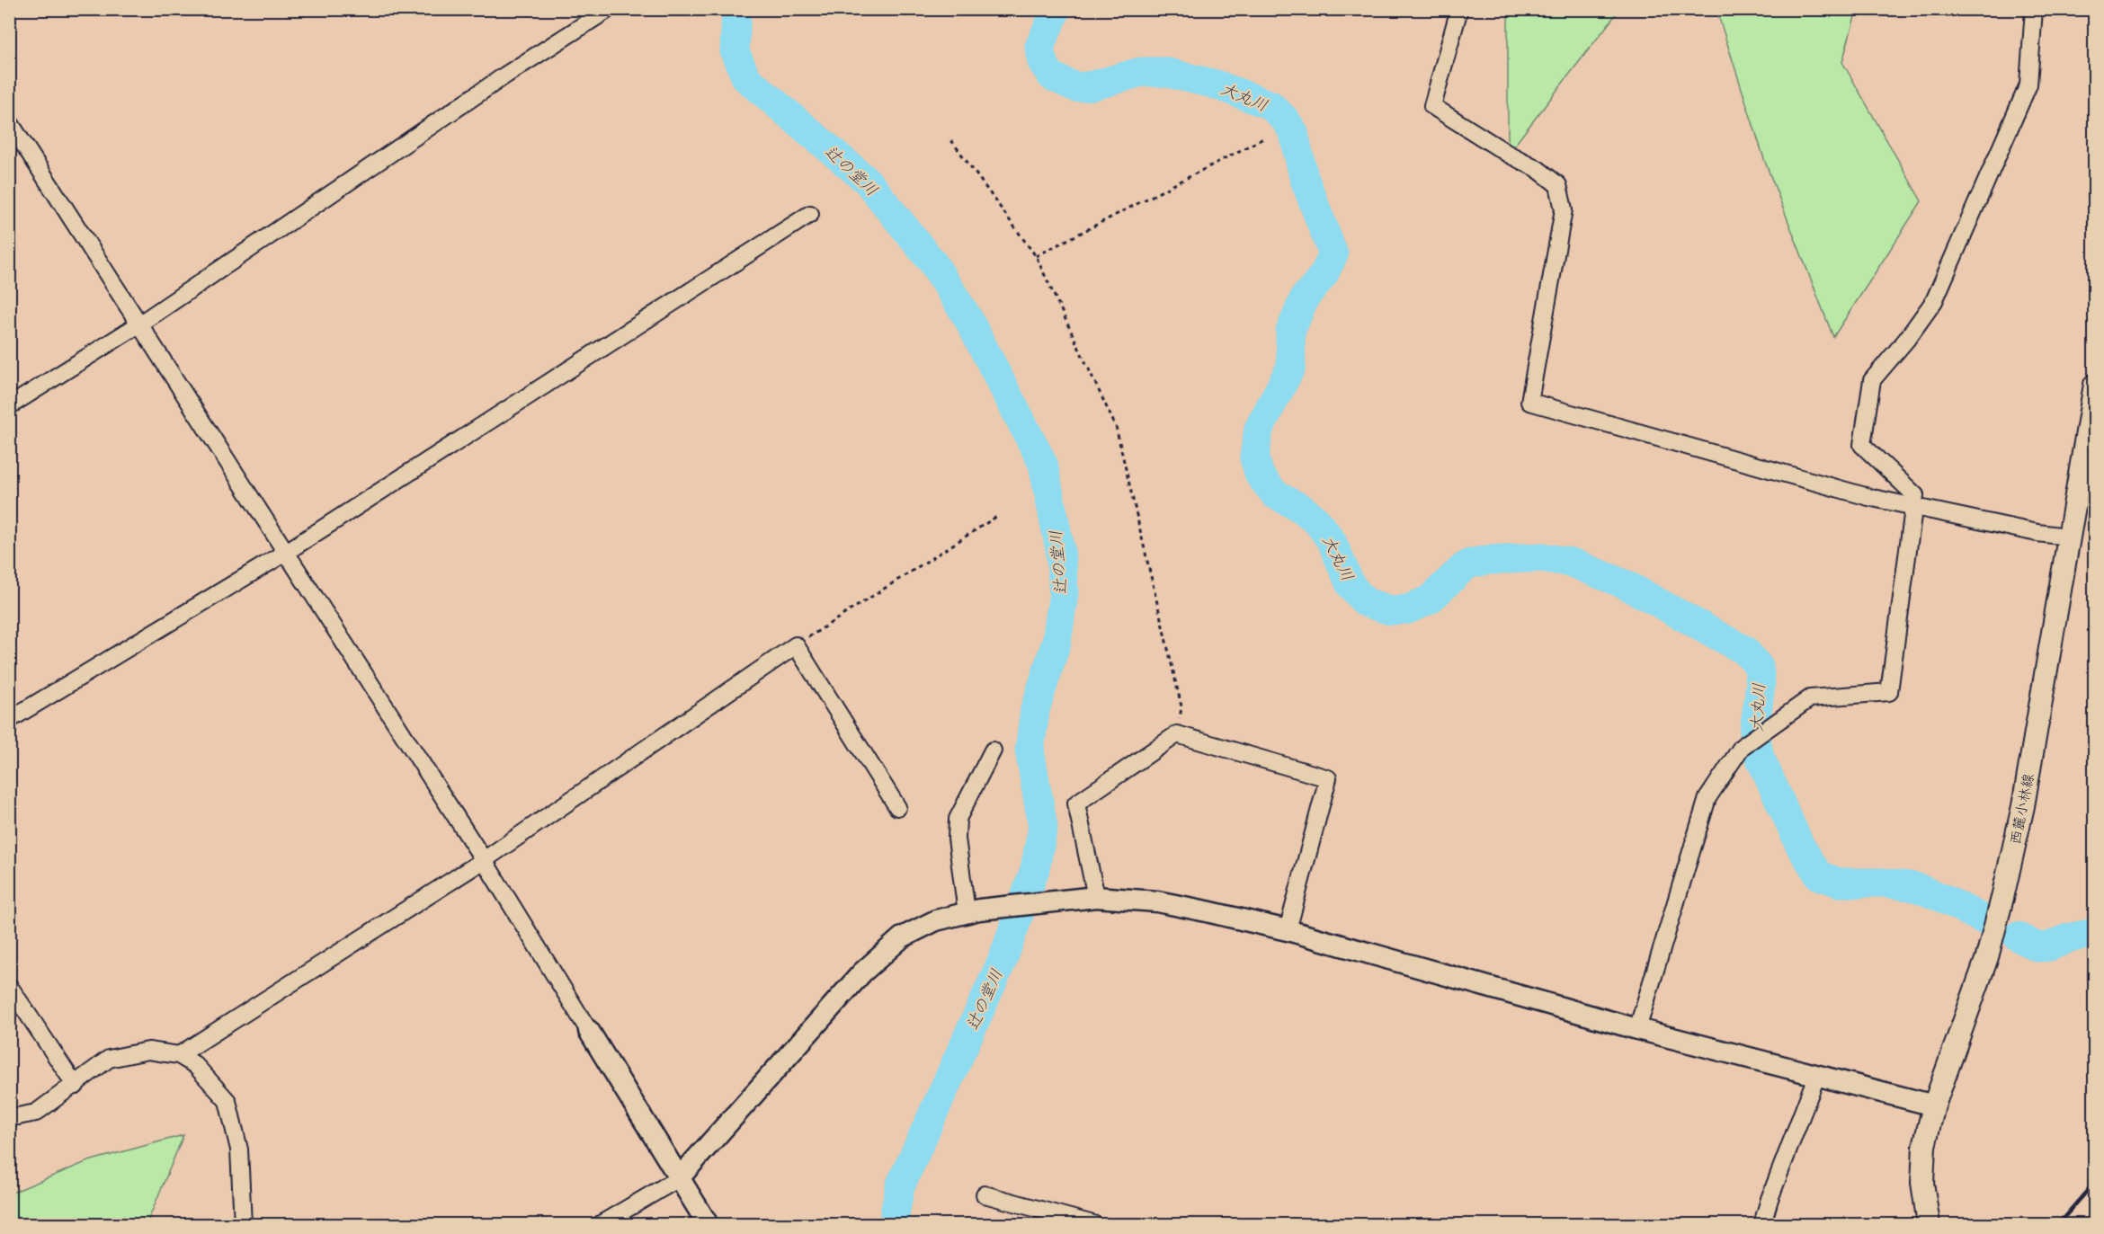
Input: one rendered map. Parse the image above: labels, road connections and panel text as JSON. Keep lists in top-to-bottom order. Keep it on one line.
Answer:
{"streets":{"main road":["西麓小林線"]},"water":["大丸川","辻の堂川"]}
